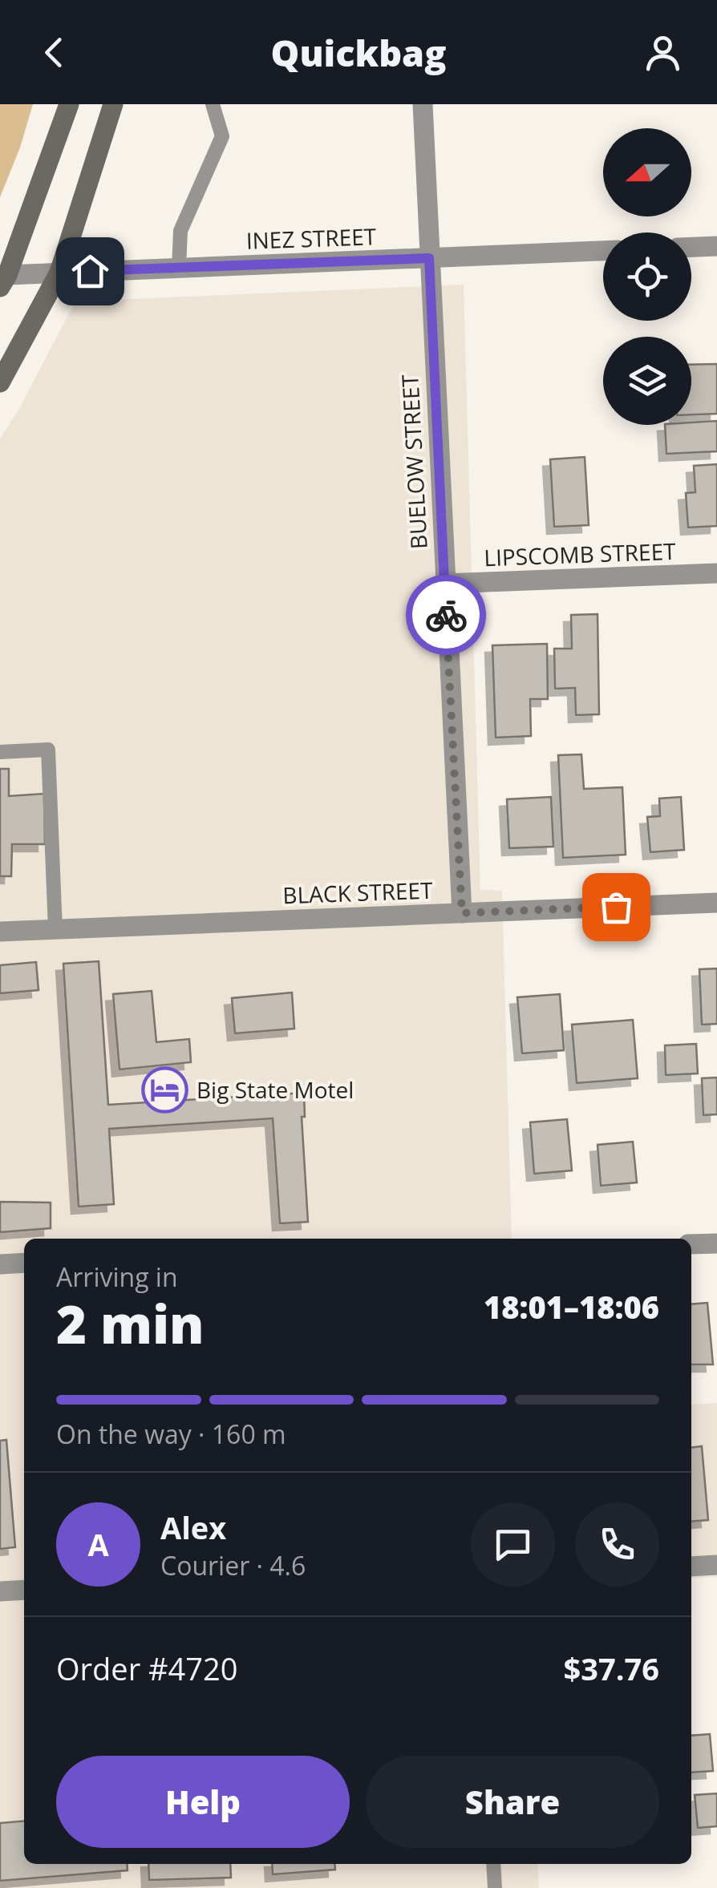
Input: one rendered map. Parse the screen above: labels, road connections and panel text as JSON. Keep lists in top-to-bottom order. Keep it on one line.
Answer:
{"streets":{"street":["INEZ STREET","BUELOW STREET","LIPSCOMB STREET","BLACK STREET"]},"crossings":[["INEZ STREET","BUELOW STREET"],["BUELOW STREET","LIPSCOMB STREET"],["BUELOW STREET","BLACK STREET"]],"places":{"hotel":["Big State Motel"]},"north":"left","page":{"header":"Quickbag","heading":["2 min","Arriving in","18:01–18:06"],"panel":["Alex","Courier · 4.6","Order #4720","$37.76"],"bar":"On the way · 160 m","round":"A","buttons":["Help","Share"]}}
